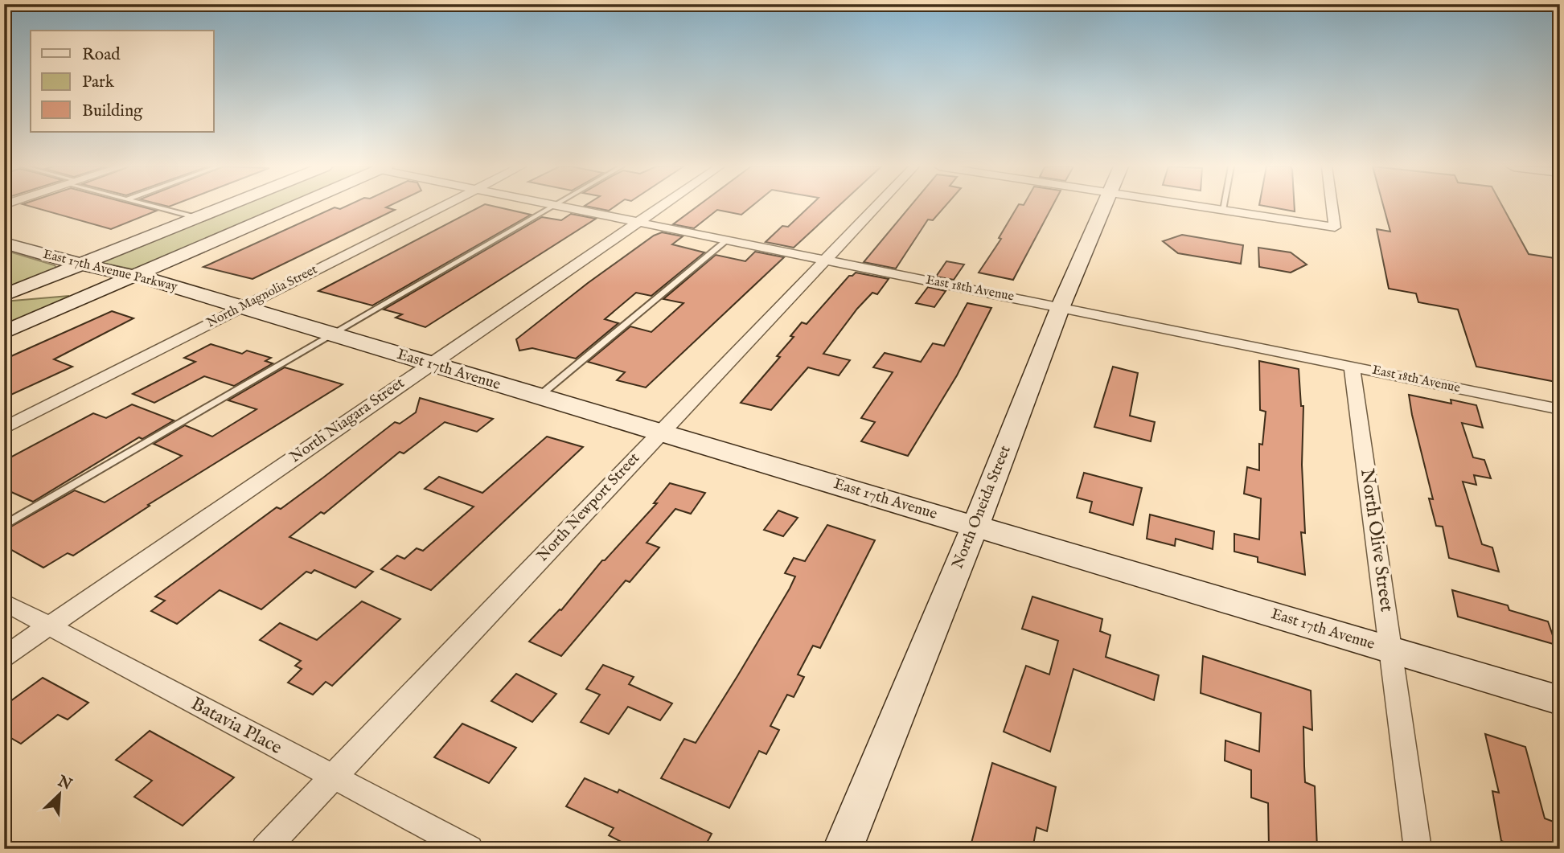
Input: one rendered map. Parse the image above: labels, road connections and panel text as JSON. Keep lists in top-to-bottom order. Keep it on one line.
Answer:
{"streets":{"street":["East 17th Avenue Parkway","East 18th Avenue","North Magnolia Street","East 17th Avenue","North Niagara Street","North Newport Street","North Oneida Street","North Olive Street","Batavia Place"]},"crossings":[["East 17th Avenue Parkway","East 17th Avenue"],["East 18th Avenue","North Niagara Street"],["East 18th Avenue","North Newport Street"],["East 18th Avenue","North Oneida Street"],["East 18th Avenue","North Olive Street"],["North Magnolia Street","East 17th Avenue"],["East 17th Avenue","North Niagara Street"],["East 17th Avenue","North Newport Street"],["East 17th Avenue","North Oneida Street"],["East 17th Avenue","North Olive Street"],["North Niagara Street","Batavia Place"],["North Newport Street","Batavia Place"]],"legend":["Road","Park","Building"],"north":"top right"}
